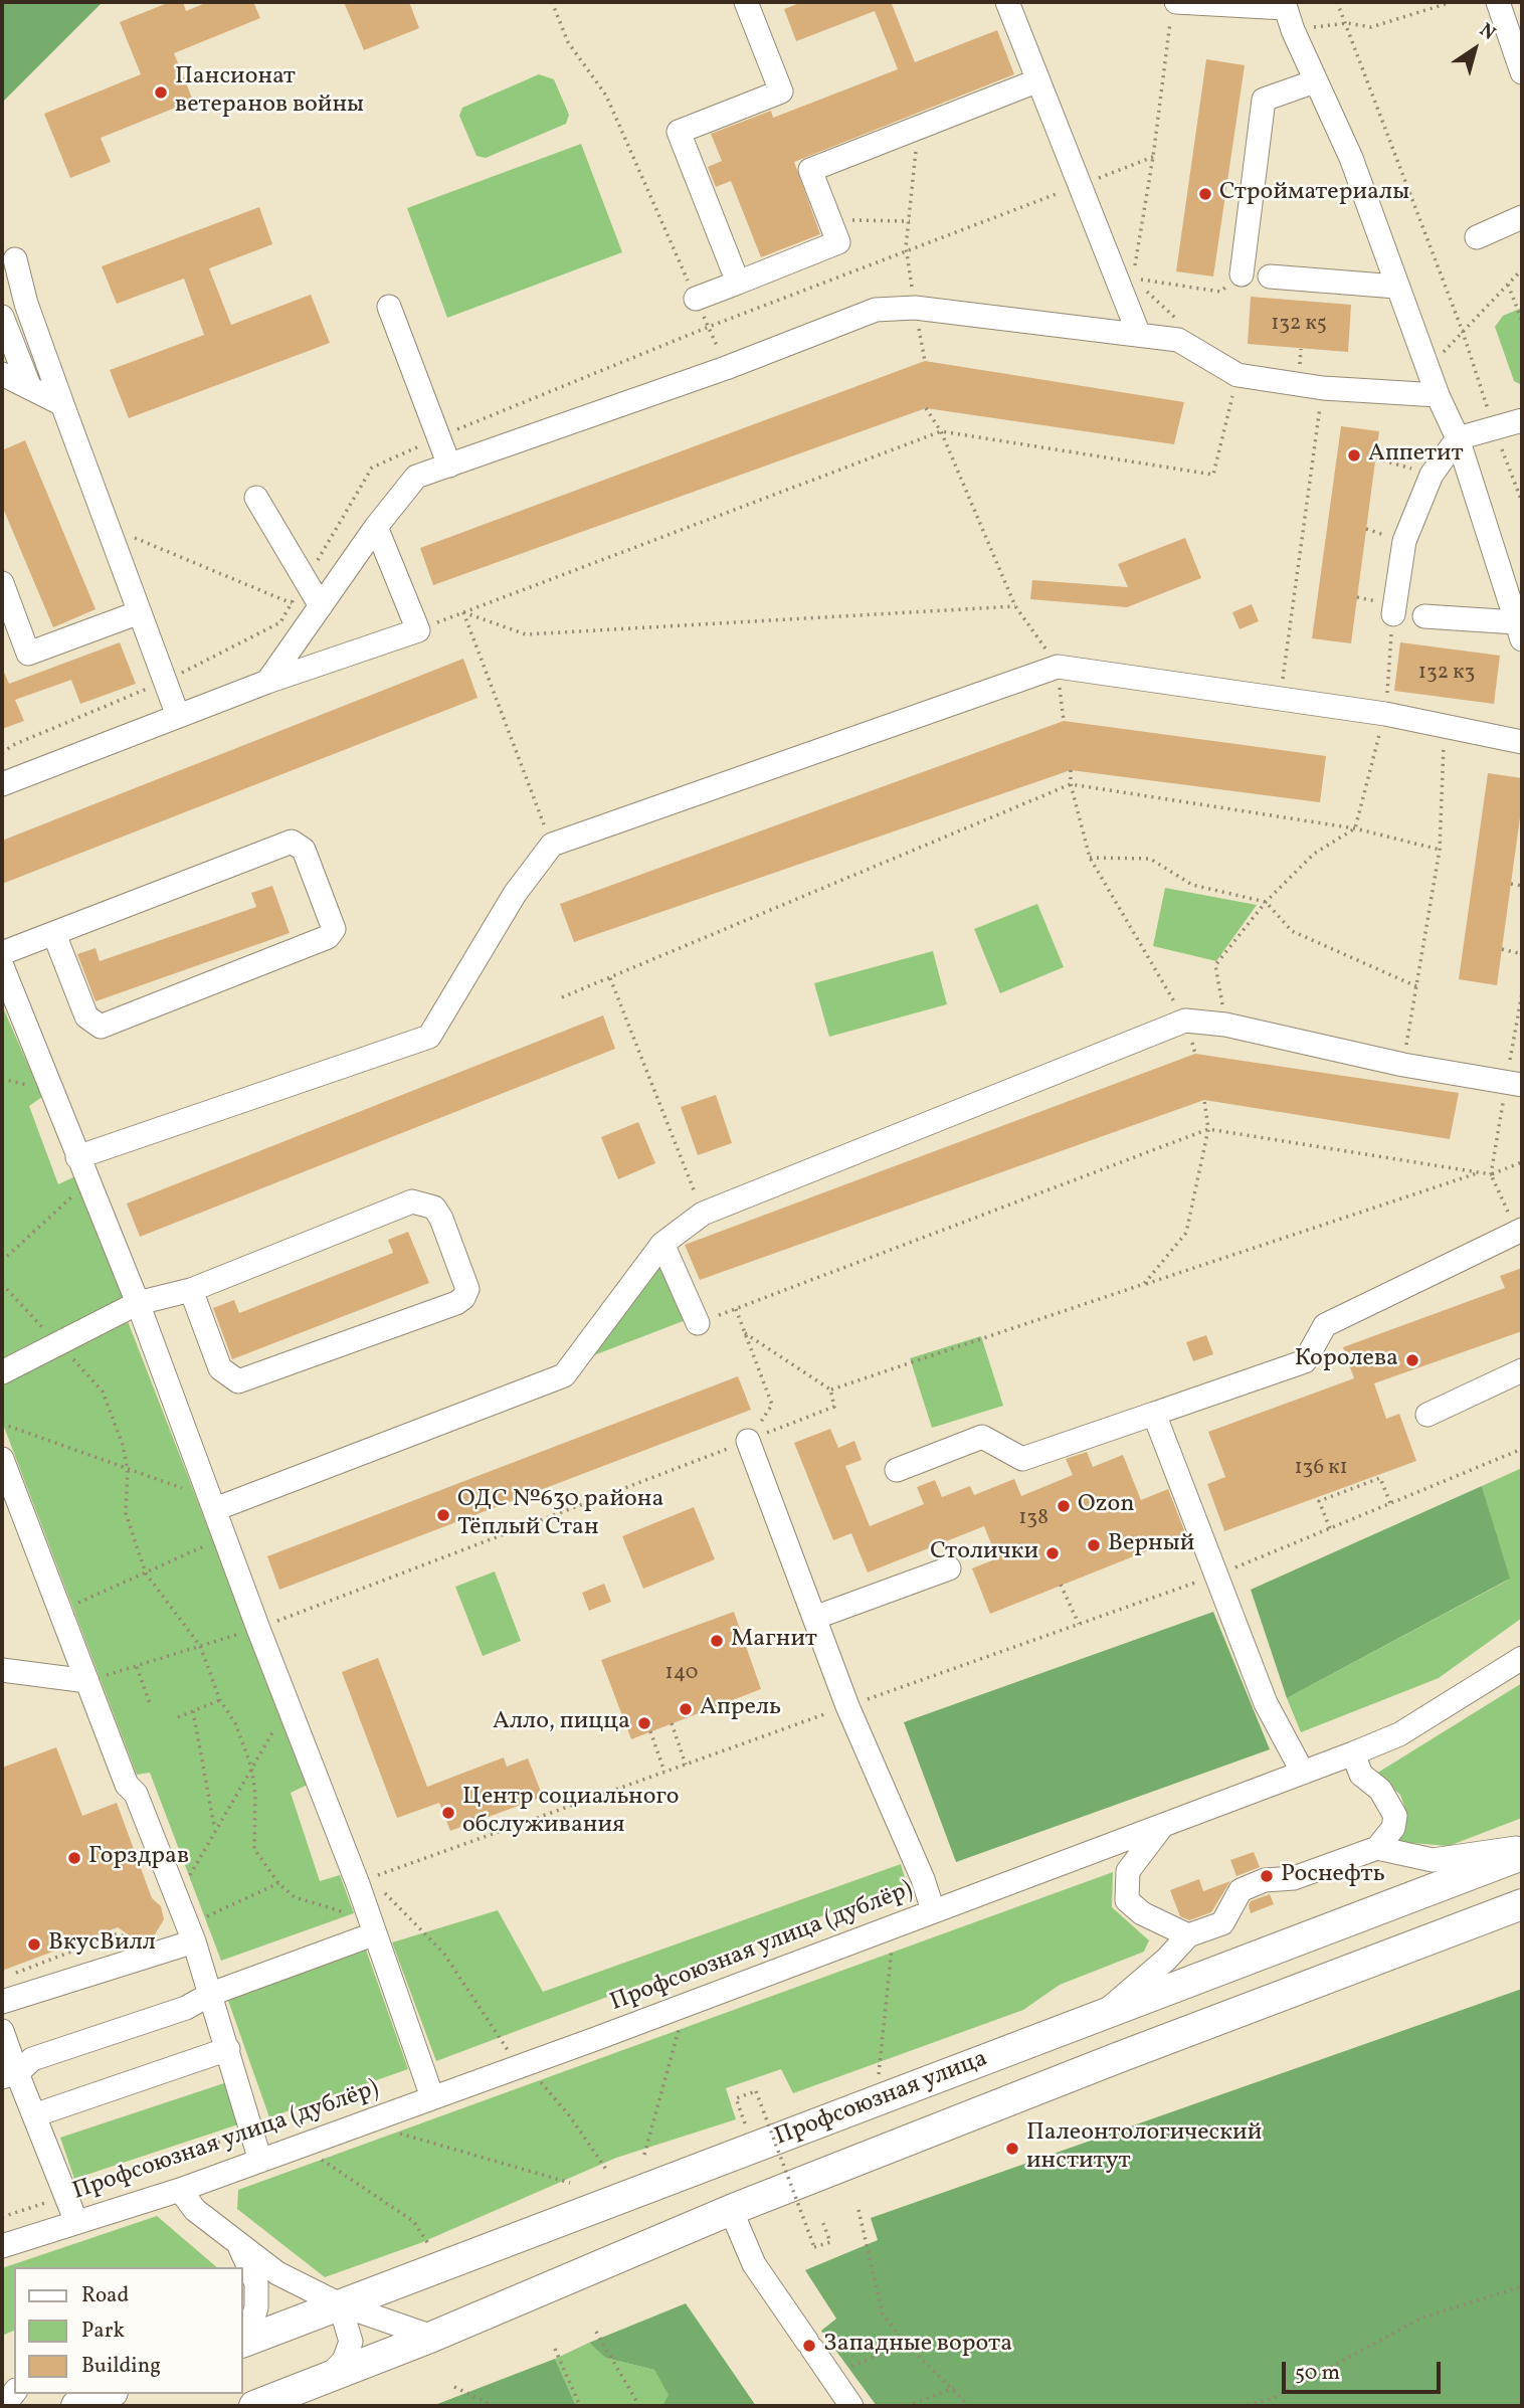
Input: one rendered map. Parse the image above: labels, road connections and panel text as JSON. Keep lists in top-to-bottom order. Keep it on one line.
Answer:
{"streets":{"main road":["Профсоюзная улица"],"street":["Профсоюзная улица (дублёр)"]},"places":["Пансионат ветеранов войны","Стройматериалы","Аппетит","Королева","Ozon","ОДС №630 района Тёплый Стан","Верный","Столички","Магнит","Апрель","Алло, пицца","Центр социального обслуживания","Горздрав","Роснефть","ВкусВилл","Палеонтологический институт","Западные ворота"],"house_numbers":["132 к5","132 к3","136 к1","138","140"],"legend":["Road","Park","Building"],"scale_bar":"50 m","north":"top right"}
